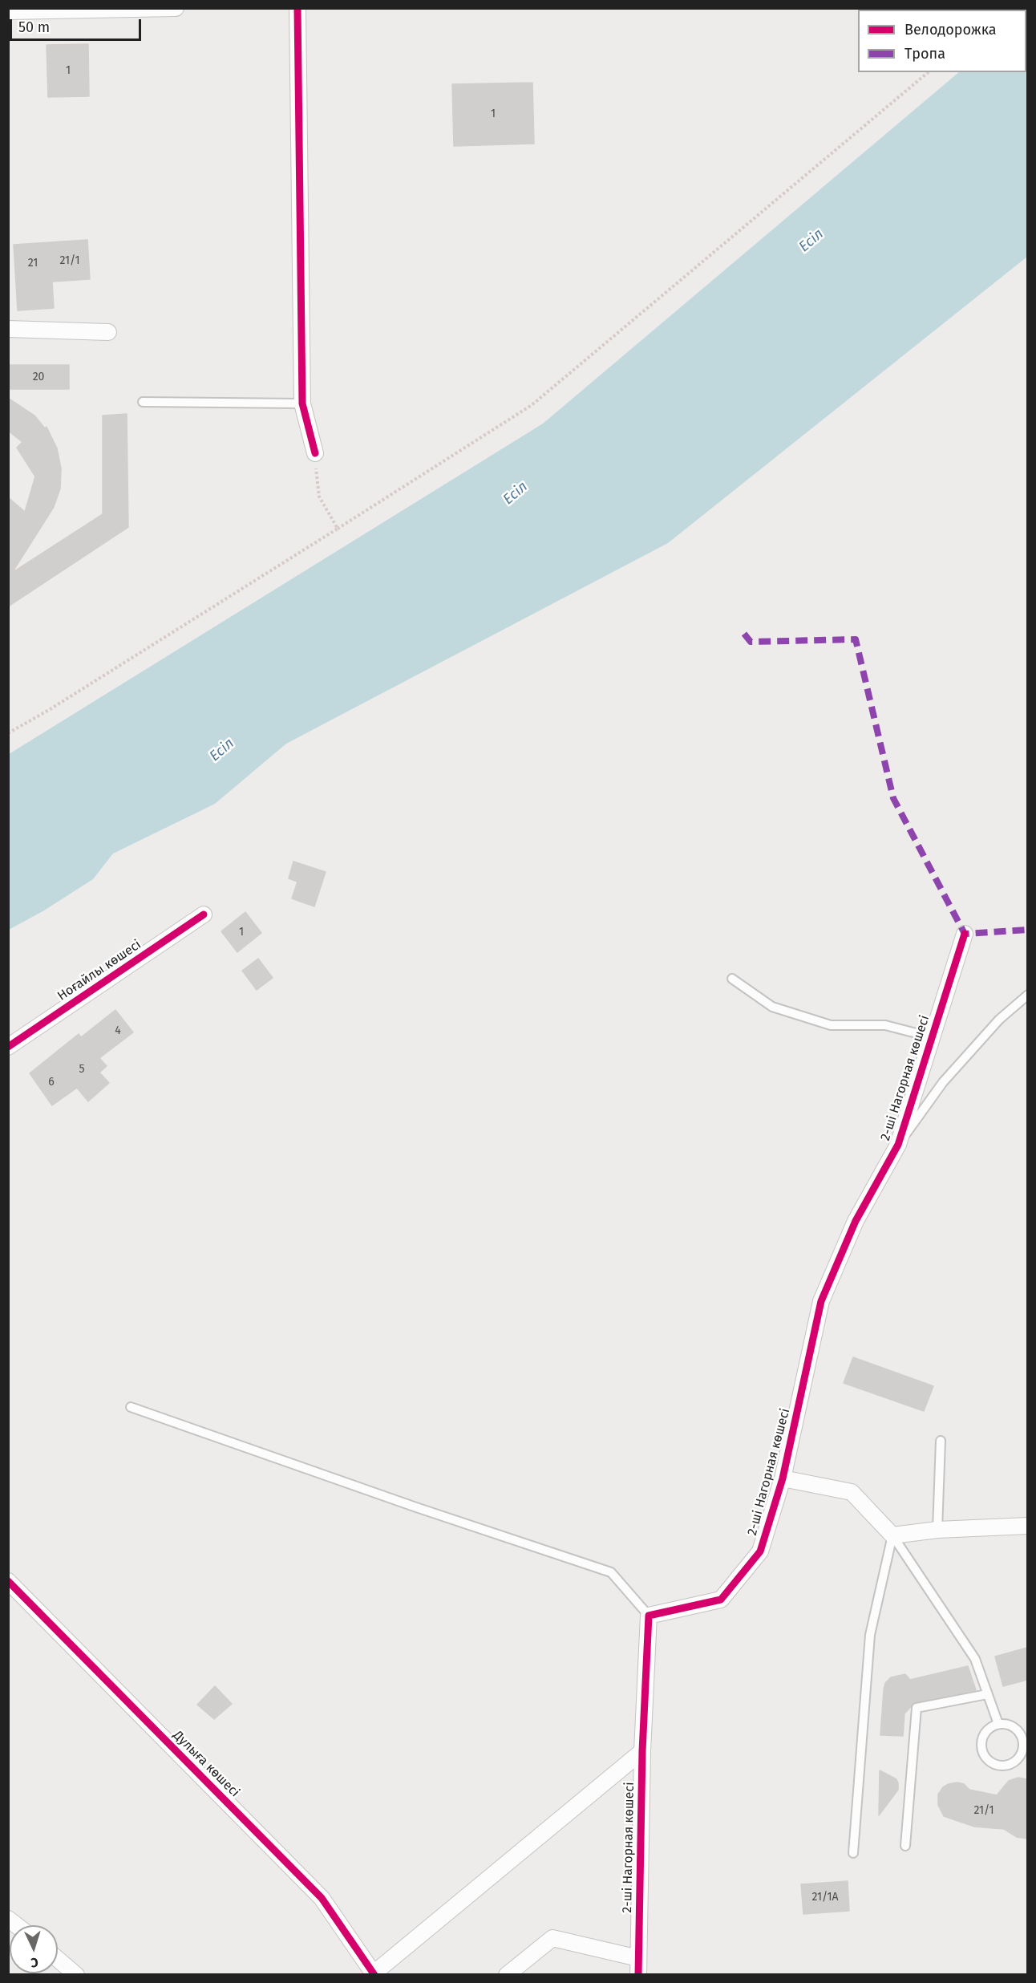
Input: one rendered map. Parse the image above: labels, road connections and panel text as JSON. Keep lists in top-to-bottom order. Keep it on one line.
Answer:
{"streets":{"street":["Ноғайлы көшесі","2-ші Нагорная көшесі","Дулыға көшесі"]},"crossings":[["2-ші Нагорная көшесі","Дулыға көшесі"]],"water":["Есіл"],"house_numbers":["1","1","21/1","21","20","1","4","5","6","21/1","21/1А"],"legend":["Велодорожка","Тропа"],"scale_bar":"50 m","north":"bottom"}
